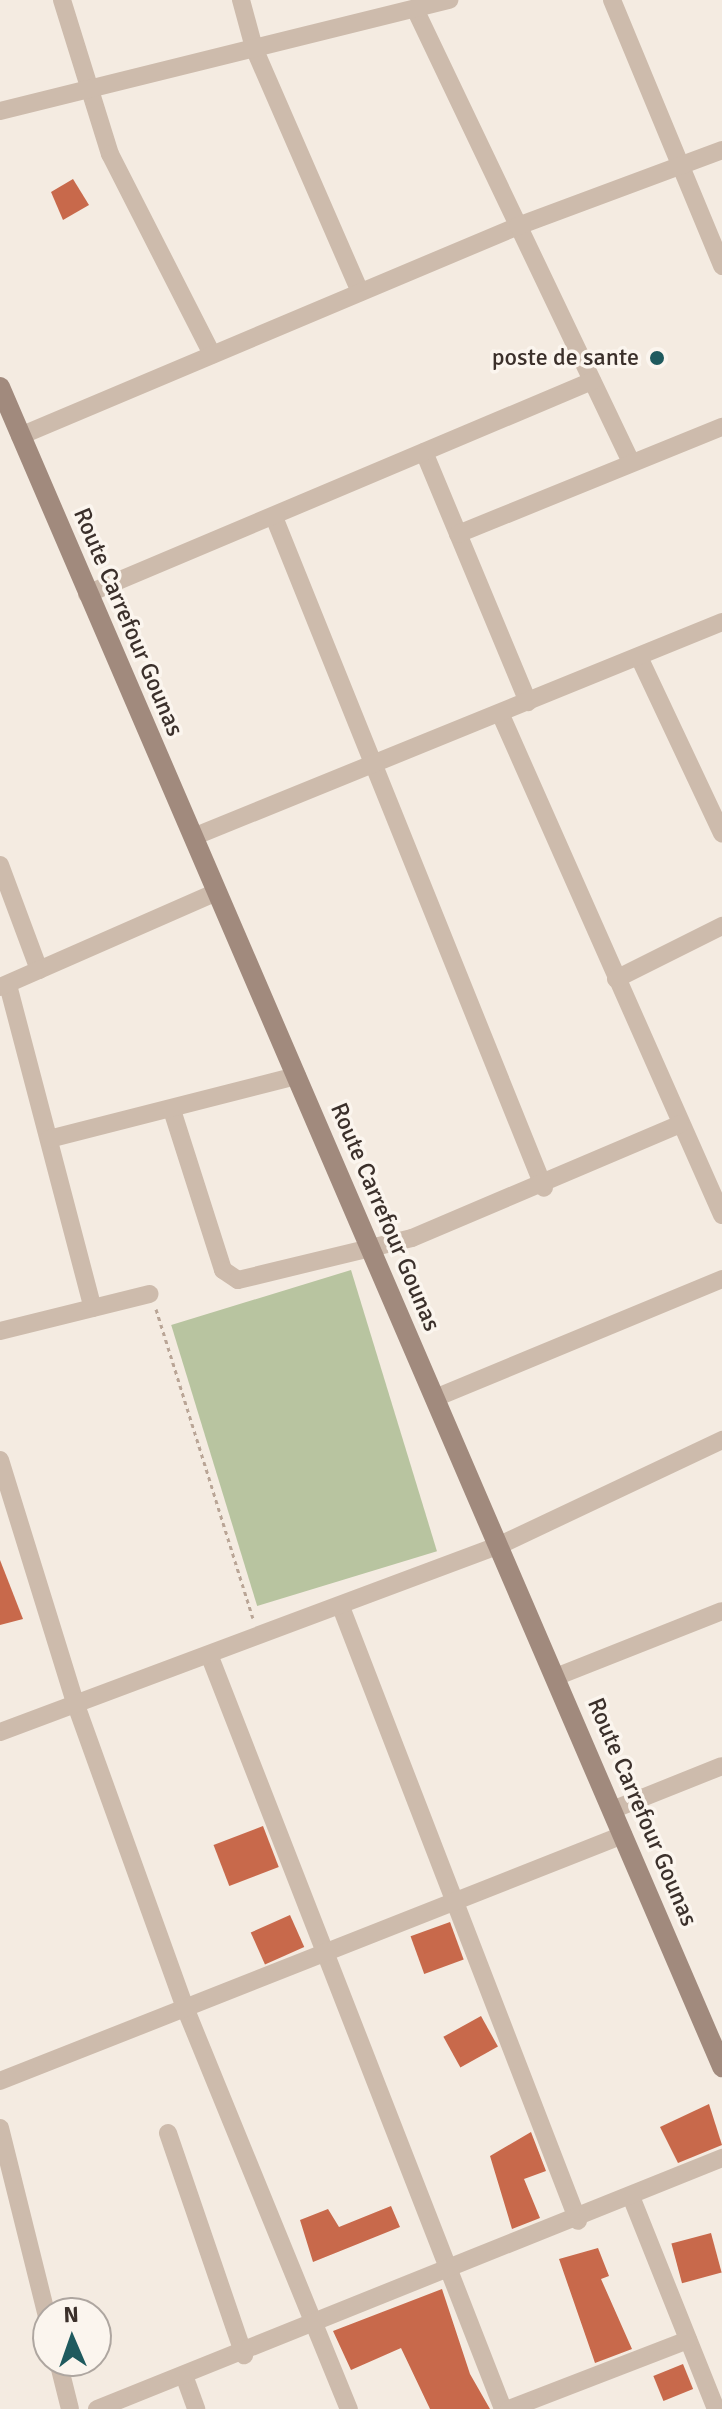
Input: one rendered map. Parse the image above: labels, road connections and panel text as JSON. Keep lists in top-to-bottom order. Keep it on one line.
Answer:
{"streets":{"main road":["Route Carrefour Gounas"]},"places":["poste de sante"],"north":"top"}
